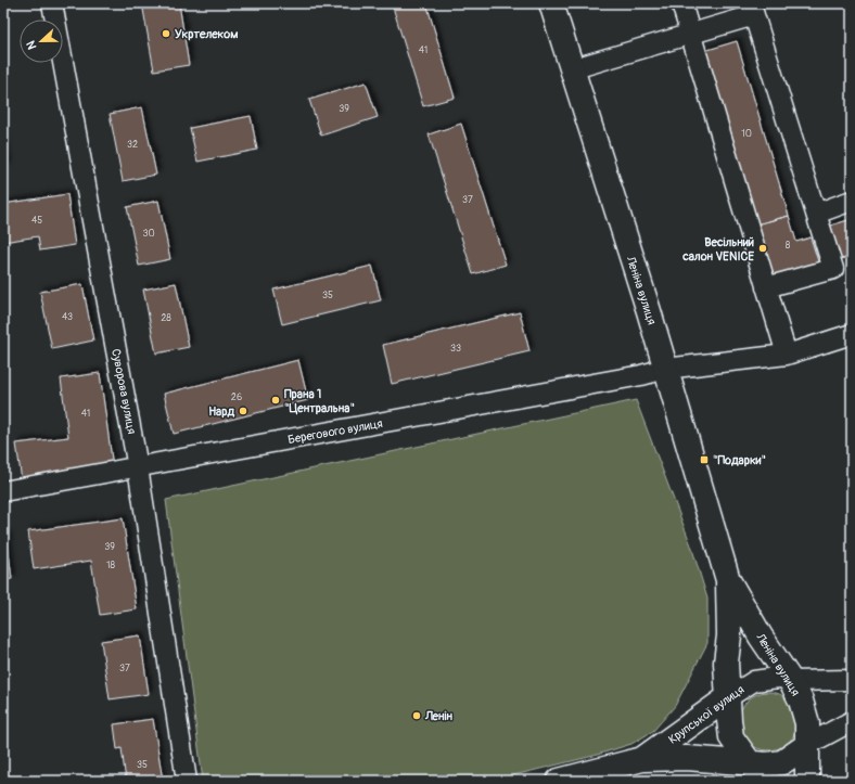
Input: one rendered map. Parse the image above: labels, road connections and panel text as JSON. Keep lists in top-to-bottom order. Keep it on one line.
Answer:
{"streets":{"main road":["Леніна вулиця","Крупської вулиця"],"street":["Суворова вулиця","Берегового вулиця"]},"crossings":[["Леніна вулиця","Берегового вулиця"],["Леніна вулиця","Крупської вулиця"],["Суворова вулиця","Берегового вулиця"]],"places":{"other":["Укртелеком","Весільний салон VENICE","Прана 1 \"Центральна\"","Нард","Ленін"],"transit":["\"Подарки\""]},"house_numbers":["41","39","10","32","37","45","30","8","35","43","28","33","26","41","39","18","37","35"],"north":"left"}
